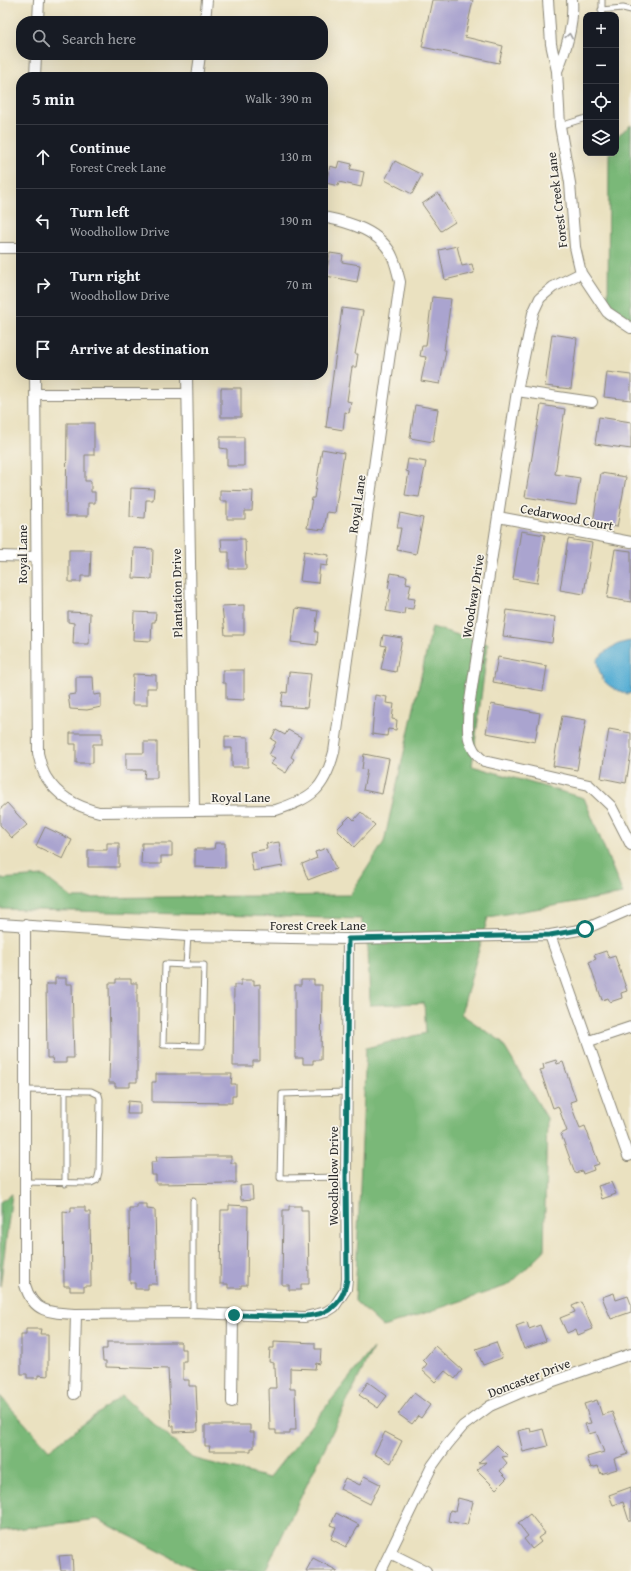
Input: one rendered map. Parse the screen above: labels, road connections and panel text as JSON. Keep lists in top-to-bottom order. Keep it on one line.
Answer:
{"streets":{"street":["Forest Creek Lane","Royal Lane","Cedarwood Court","Plantation Drive","Woodway Drive","Woodhollow Drive","Doncaster Drive"]},"crossings":[["Forest Creek Lane","Woodway Drive"],["Forest Creek Lane","Woodhollow Drive"],["Royal Lane","Plantation Drive"],["Cedarwood Court","Woodway Drive"]],"page":{"map_buttons":["+","−"],"search":"Search here","heading":["5 min","Walk · 390 m"],"list":[["Continue","Forest Creek Lane","130 m"],["Turn left","Woodhollow Drive","190 m"],["Turn right","Woodhollow Drive","70 m"],"Arrive at destination"]}}
